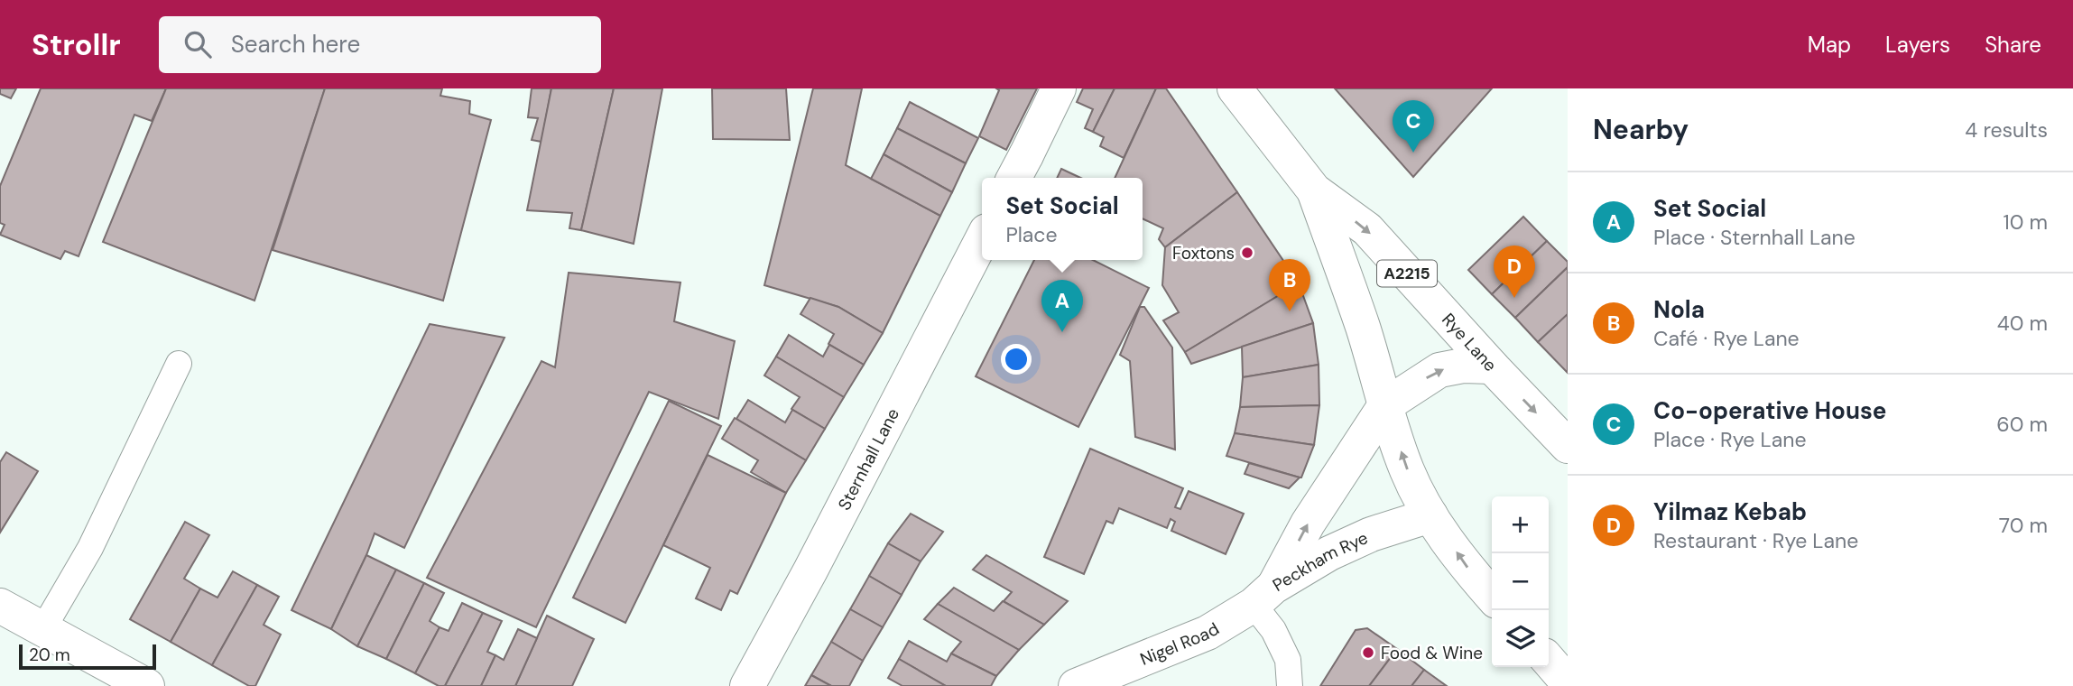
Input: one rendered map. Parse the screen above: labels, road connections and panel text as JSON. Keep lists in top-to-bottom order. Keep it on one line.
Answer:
{"streets":{"street":["A2215","Rye Lane","Sternhall Lane","Peckham Rye","Nigel Road"]},"crossings":[["A2215","Rye Lane"],["A2215","Peckham Rye"],["Rye Lane","Peckham Rye"],["Peckham Rye","Nigel Road"]],"one_way":["Peckham Rye"],"places":["Foxtons","Food & Wine"],"scale_bar":"20 m","page":{"header":"Strollr","search":"Search here","nav":["Map","Layers","Share"],"heading":["Nearby","4 results"],"pins":["C","D","B","A"],"list":[{"mark":"A","name":"Set Social","note":"Place · Sternhall Lane","value":"10 m"},{"mark":"B","name":"Nola","note":"Café · Rye Lane","value":"40 m"},{"mark":"C","name":"Co-operative House","note":"Place · Rye Lane","value":"60 m"},{"mark":"D","name":"Yilmaz Kebab","note":"Restaurant · Rye Lane","value":"70 m"}],"popup":["Set Social","Place"],"map_buttons":["+","−"],"scale":"20 m"}}
